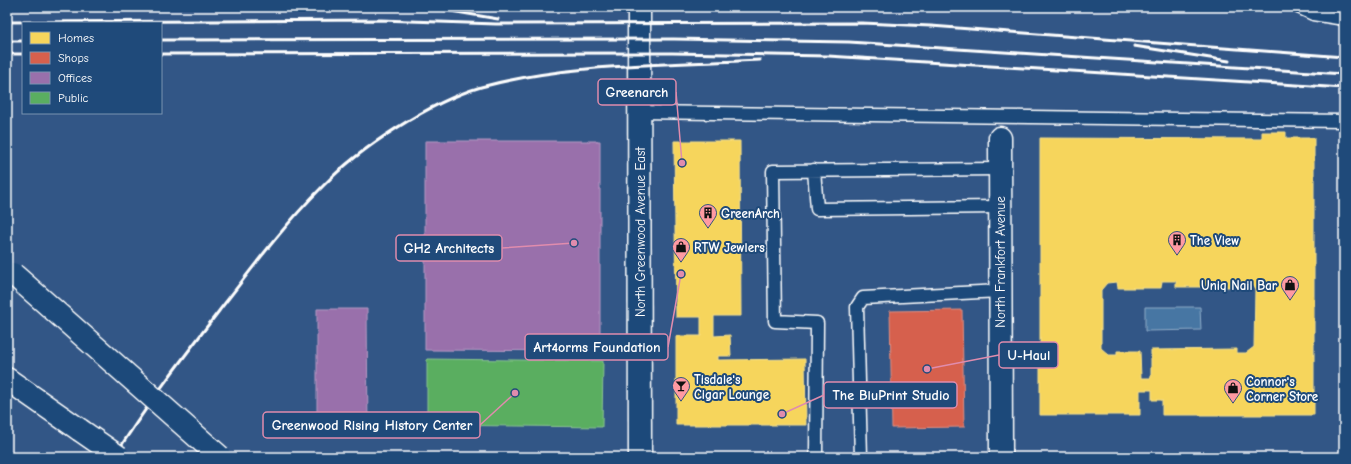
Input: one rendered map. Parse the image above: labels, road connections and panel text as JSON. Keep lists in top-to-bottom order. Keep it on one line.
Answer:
{"streets":{"main road":["North Greenwood Avenue East","North Frankfort Avenue"]},"places":{"other":["Greenarch","GH2 Architects","Art4orms Foundation","U-Haul","Greenwood Rising History Center","The BluPrint Studio"],"building":["GreenArch","The View"],"shop":["RTW Jewlers","Uniq Nail Bar","Connor's Corner Store"],"bar":["Tisdale's Cigar Lounge"]},"legend":["Homes","Shops","Offices","Public"]}
